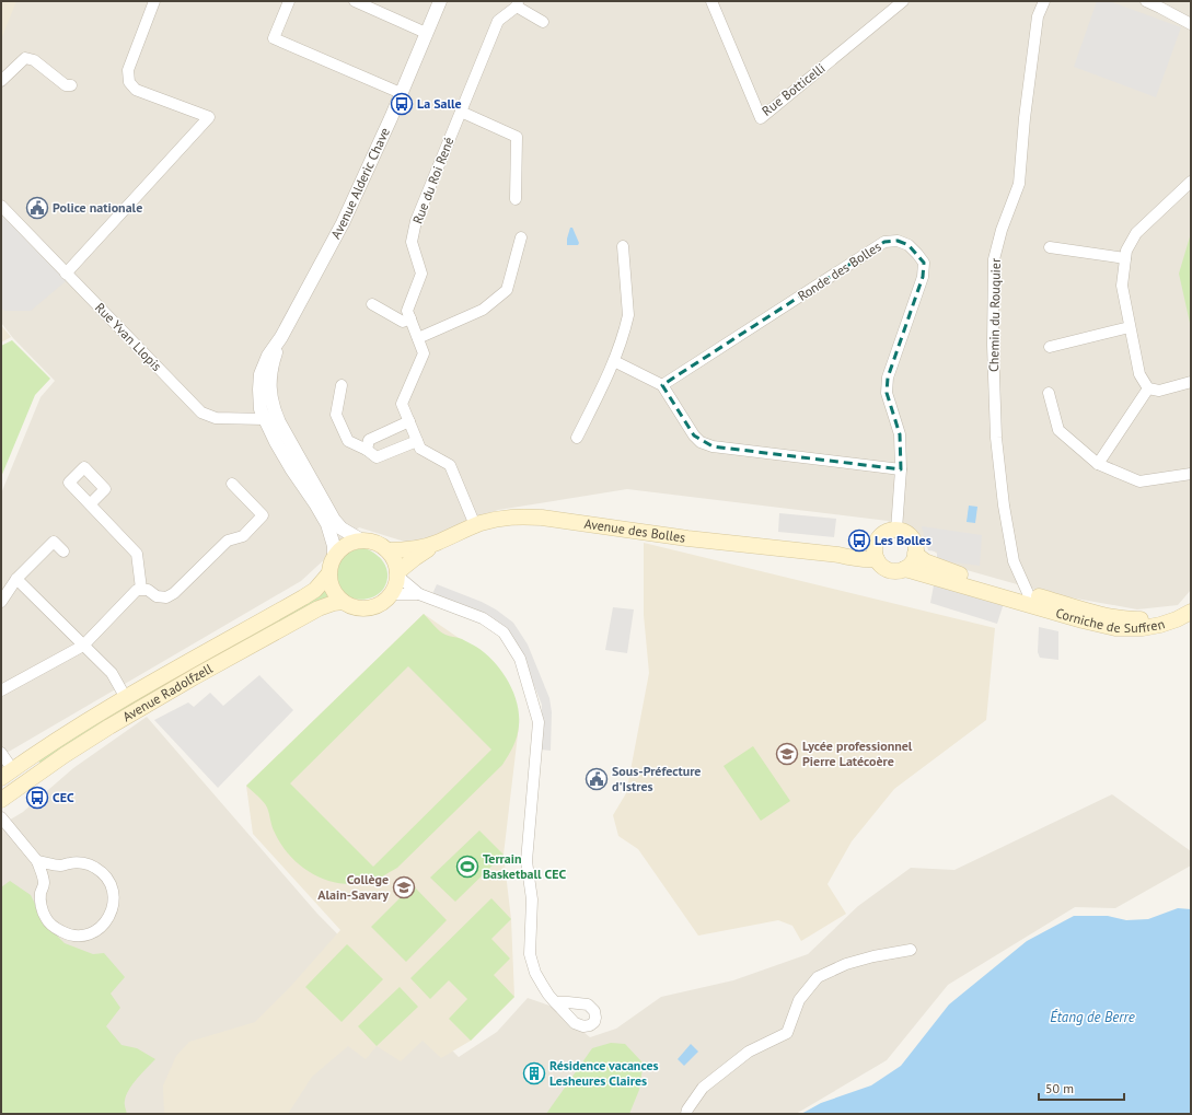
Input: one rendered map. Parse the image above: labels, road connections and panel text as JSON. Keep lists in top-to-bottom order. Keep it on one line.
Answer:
{"streets":{"main road":["Avenue des Bolles","Corniche de Suffren","Avenue Radolfzell"],"street":["Rue Botticelli","Rue du Roi René","Avenue Alderic Chave","Ronde des Bolles","Chemin du Rouquier","Rue Yvan Llopis"]},"crossings":[["Rue du Roi René","Avenue des Bolles"],["Avenue Alderic Chave","Rue Yvan Llopis"],["Avenue Alderic Chave","Avenue des Bolles"],["Avenue Alderic Chave","Avenue Radolfzell"],["Ronde des Bolles","Avenue des Bolles"],["Chemin du Rouquier","Corniche de Suffren"],["Avenue des Bolles","Avenue Radolfzell"]],"water":["Étang de Berre"],"places":{"bus stop":["La Salle","Les Bolles","CEC"],"public building":["Police nationale","Sous-Préfecture d'Istres"],"school or university":["Lycée professionnel Pierre Latécoère","Collège Alain-Savary"],"sports":["Terrain Basketball CEC"],"building":["Résidence vacances Lesheures Claires"]},"scale_bar":"50 m"}
